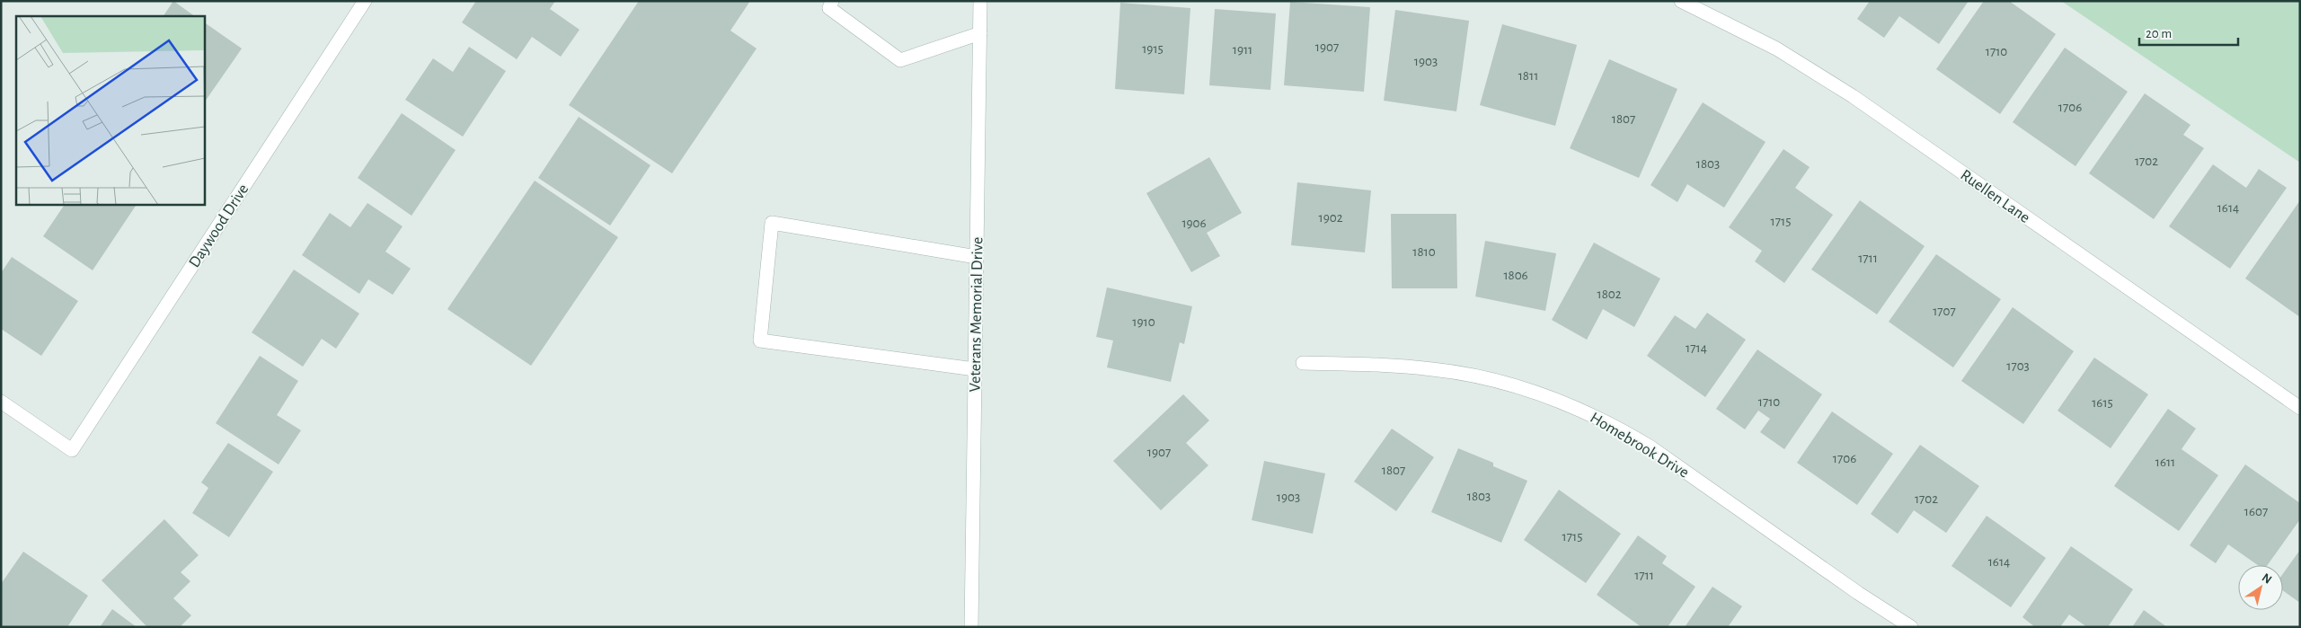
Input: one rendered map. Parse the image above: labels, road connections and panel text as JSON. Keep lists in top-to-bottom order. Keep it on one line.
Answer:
{"streets":{"street":["Ruellen Lane","Daywood Drive","Veterans Memorial Drive","Homebrook Drive"]},"house_numbers":["1907","1915","1911","1710","1903","1811","1706","1807","1702","1803","1614","1902","1715","1906","1810","1711","1806","1802","1707","1910","1714","1703","1710","1615","1907","1706","1611","1807","1803","1903","1702","1607","1715","1614","1711"],"scale_bar":"20 m","north":"top right"}
